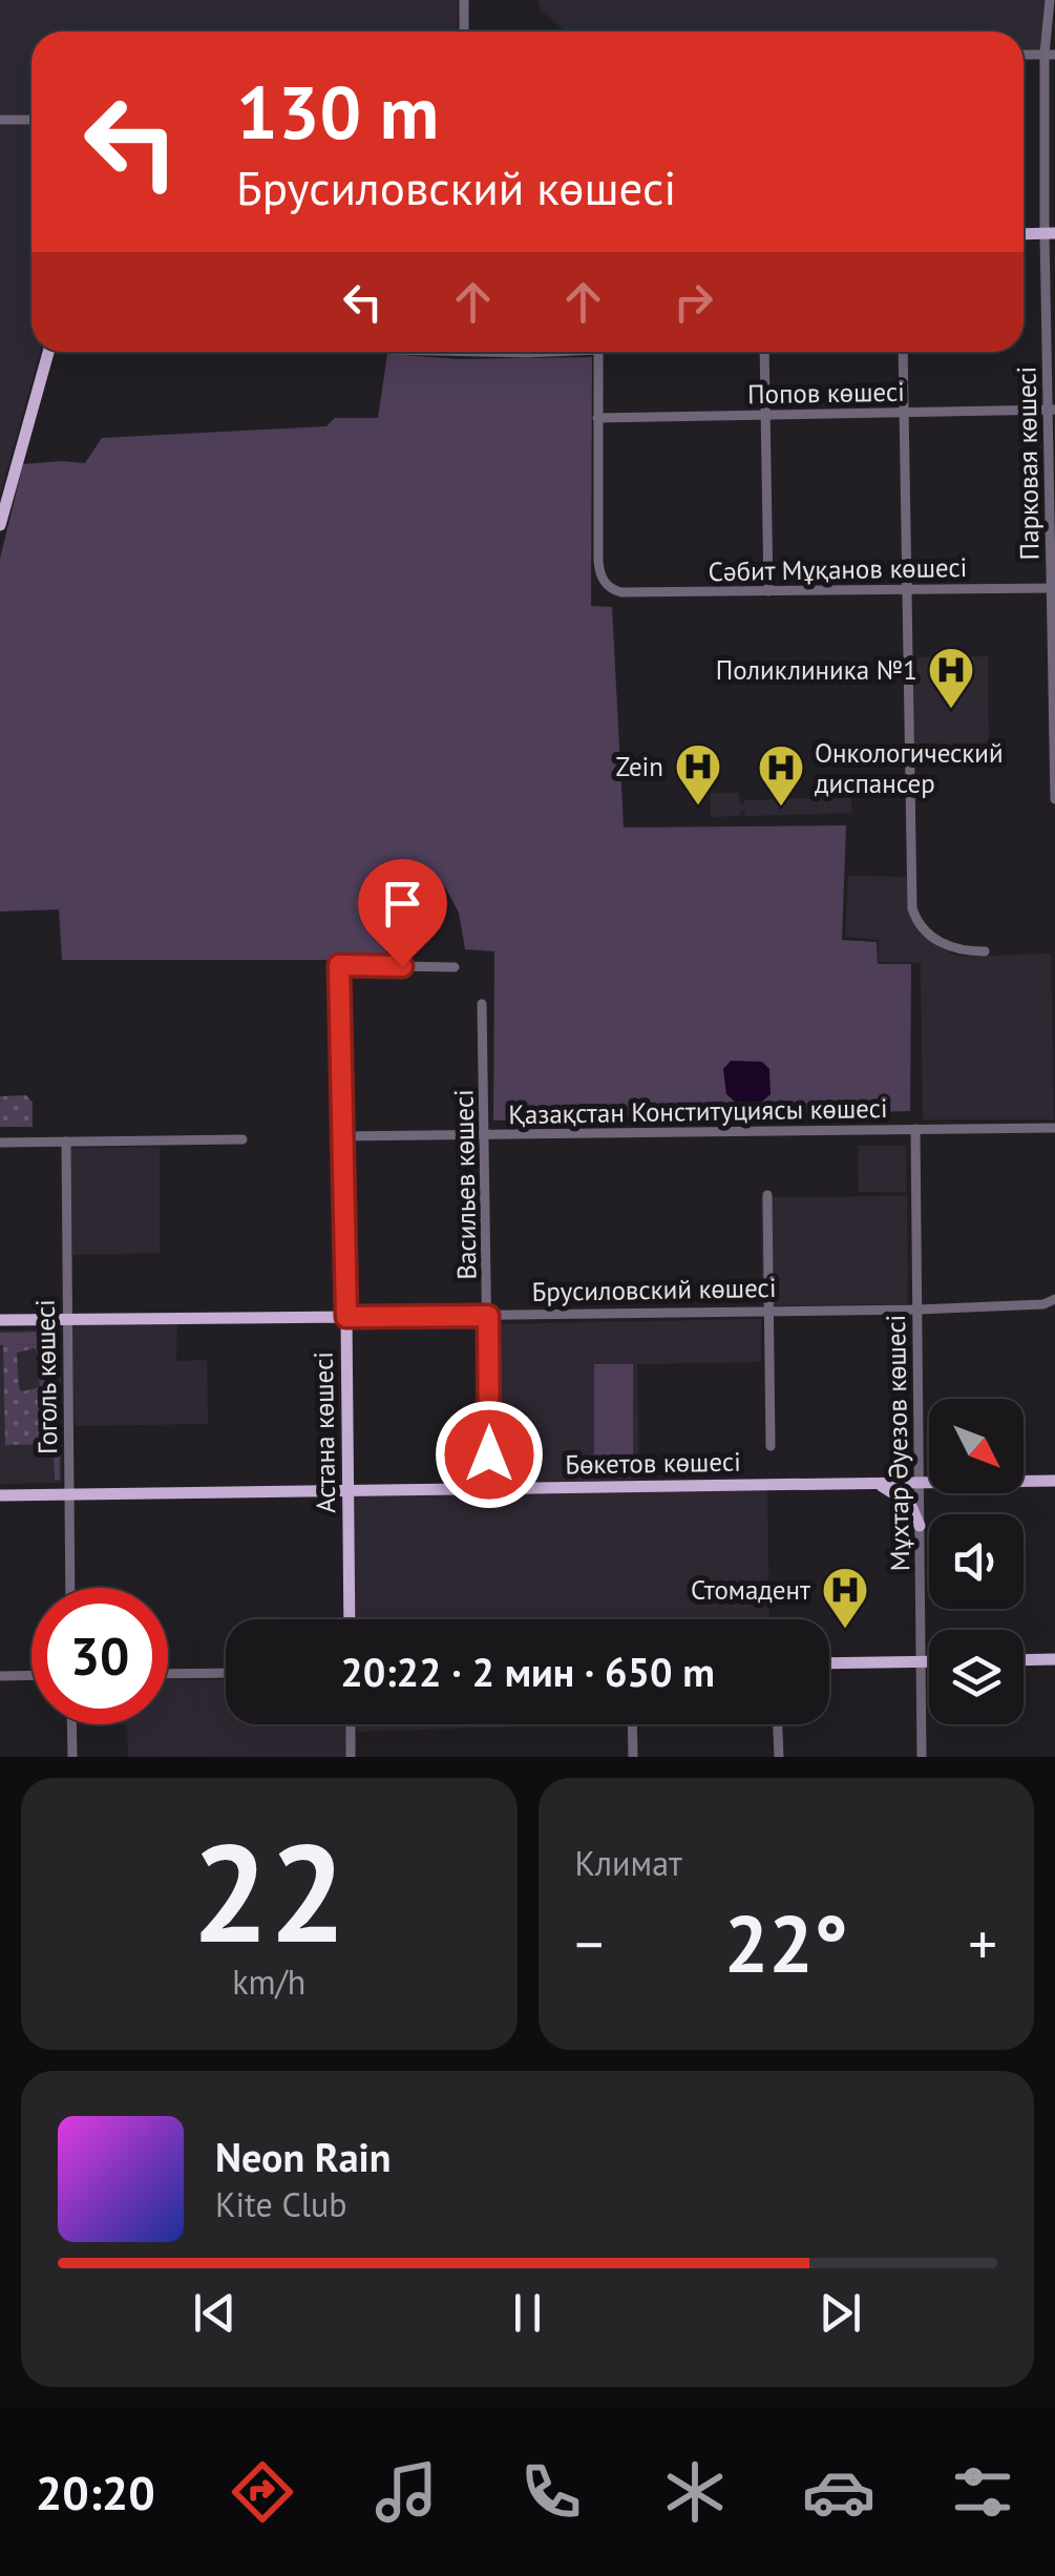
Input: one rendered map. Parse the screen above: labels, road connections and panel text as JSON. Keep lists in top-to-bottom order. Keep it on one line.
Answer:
{"streets":{"main road":["Брусиловский көшесі","Астана көшесі","Бөкетов көшесі"],"street":["Попов көшесі","Парковая көшесі","Сәбит Мұқанов көшесі","Қазақстан Конституциясы көшесі","Васильев көшесі","Гоголь көшесі","Мұхтар Әуезов көшесі"]},"crossings":[["Попов көшесі","Парковая көшесі"],["Попов көшесі","Сәбит Мұқанов көшесі"],["Парковая көшесі","Сәбит Мұқанов көшесі"],["Қазақстан Конституциясы көшесі","Васильев көшесі"],["Қазақстан Конституциясы көшесі","Астана көшесі"],["Қазақстан Конституциясы көшесі","Мұхтар Әуезов көшесі"],["Васильев көшесі","Брусиловский көшесі"],["Васильев көшесі","Бөкетов көшесі"],["Брусиловский көшесі","Гоголь көшесі"],["Брусиловский көшесі","Астана көшесі"],["Брусиловский көшесі","Мұхтар Әуезов көшесі"],["Гоголь көшесі","Бөкетов көшесі"],["Астана көшесі","Бөкетов көшесі"],["Мұхтар Әуезов көшесі","Бөкетов көшесі"]],"places":{"hospital":["Поликлиника №1","Zein","Онкологический диспансер","Стомадент"]},"north":"bottom right","page":{"turn":["130 m","Брусиловский көшесі"],"limit":"30","trip":"20:22 · 2 мин · 650 m","tile":[["22","km/h"],"Климат"],"heat":["−","22°","+"],"song":["Neon Rain","Kite Club"],"tabs":"20:20"}}
